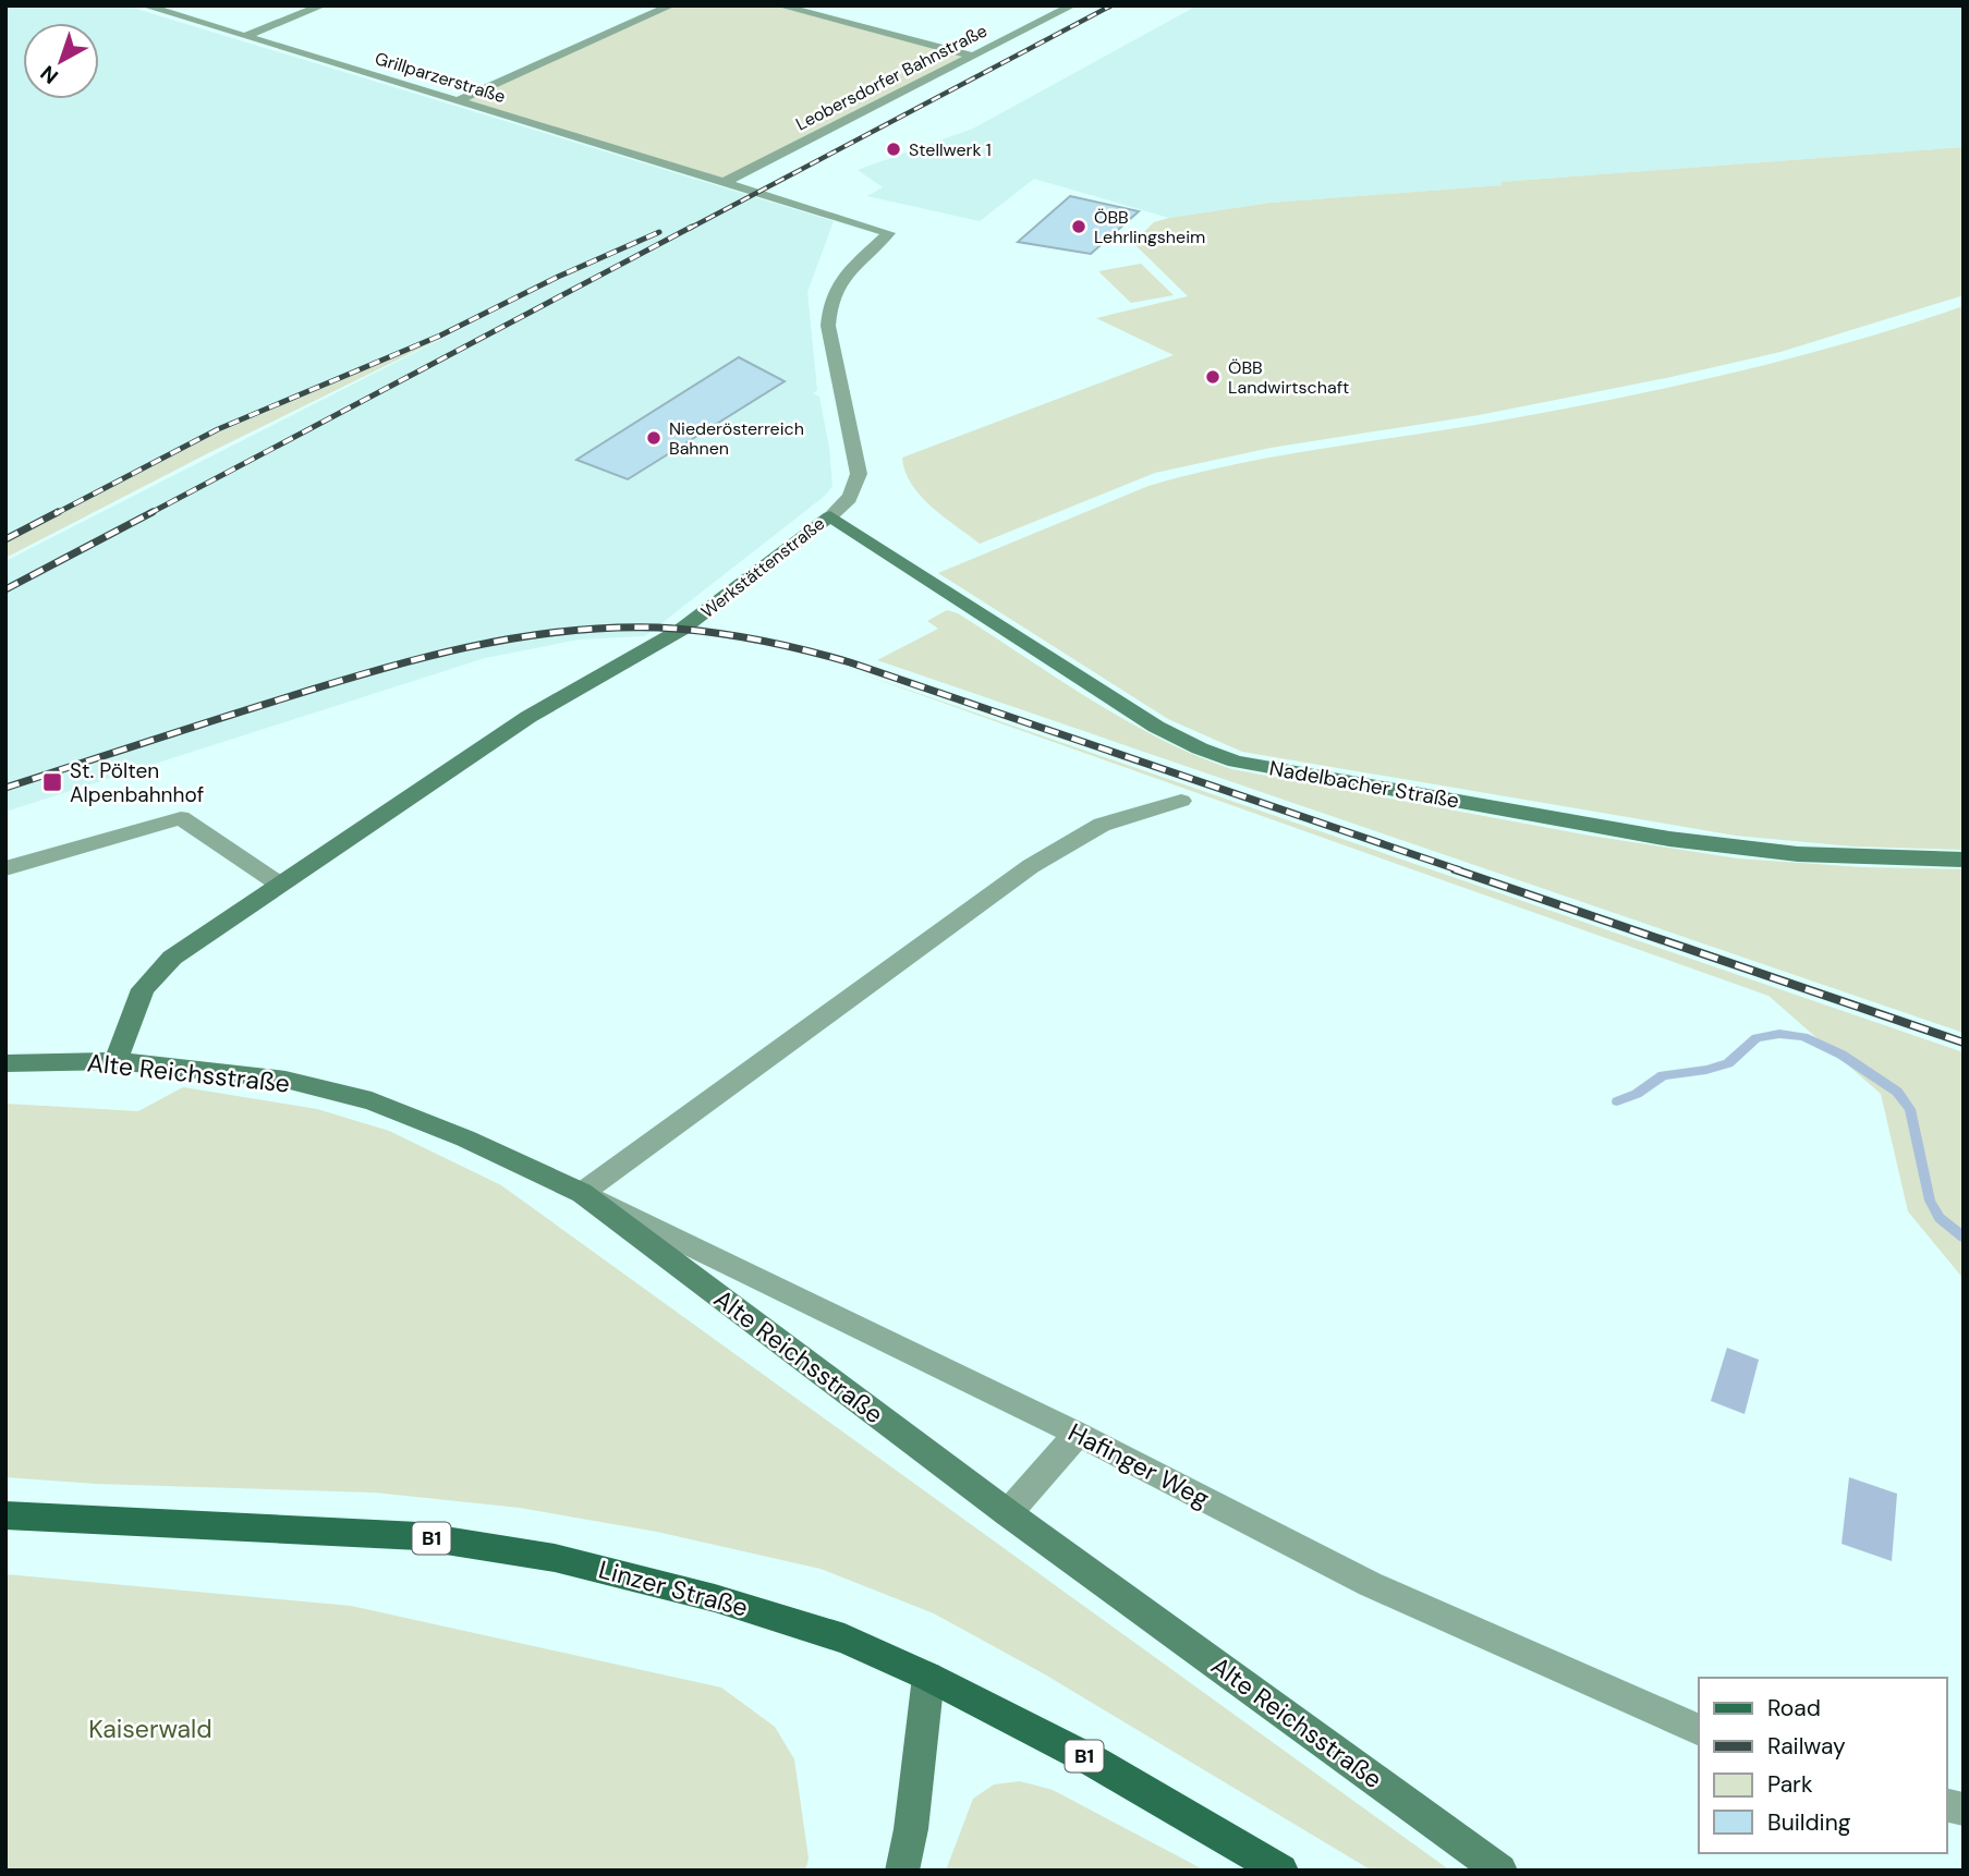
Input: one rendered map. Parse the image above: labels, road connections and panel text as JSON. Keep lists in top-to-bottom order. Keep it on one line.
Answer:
{"streets":{"main road":["B1","Linzer Straße"],"street":["Grillparzerstraße","Leobersdorfer Bahnstraße","Werkstättenstraße","Nadelbacher Straße","Alte Reichsstraße","Hafinger Weg"]},"crossings":[["Grillparzerstraße","Leobersdorfer Bahnstraße"],["Grillparzerstraße","Werkstättenstraße"],["Leobersdorfer Bahnstraße","Werkstättenstraße"],["Werkstättenstraße","Nadelbacher Straße"],["Werkstättenstraße","Alte Reichsstraße"],["Alte Reichsstraße","Hafinger Weg"]],"parks":["Kaiserwald"],"places":{"other":["Stellwerk 1","ÖBB Lehrlingsheim","ÖBB Landwirtschaft","Niederösterreich Bahnen"],"transit":["St. Pölten Alpenbahnhof"]},"legend":["Road","Railway","Park","Building"],"north":"bottom left"}
